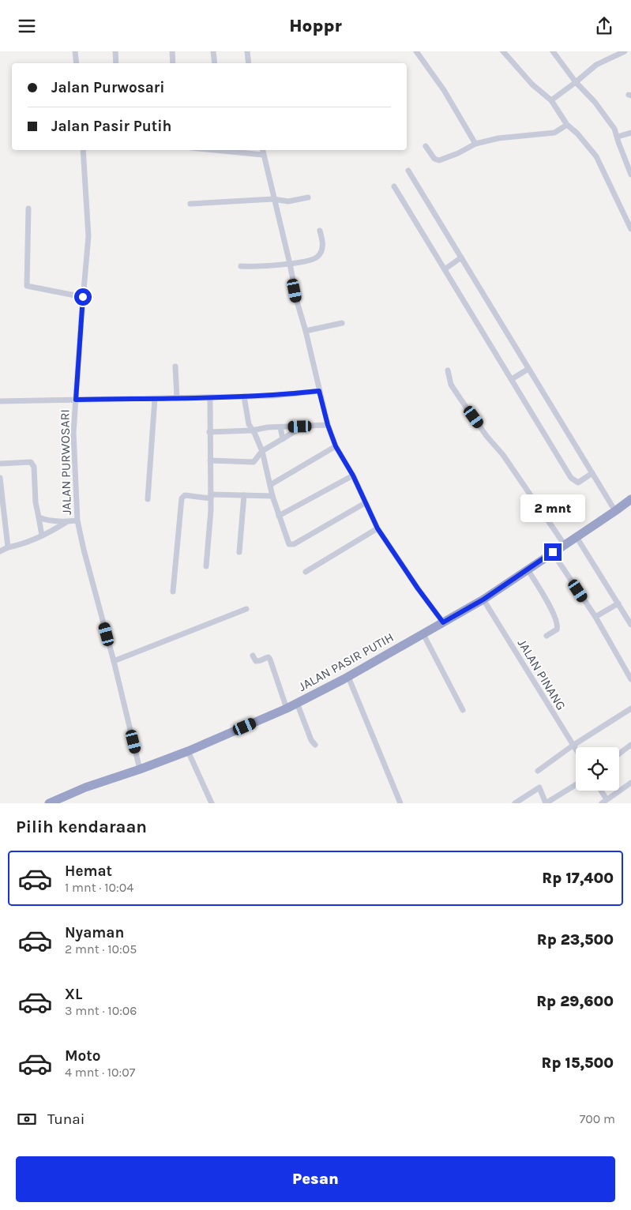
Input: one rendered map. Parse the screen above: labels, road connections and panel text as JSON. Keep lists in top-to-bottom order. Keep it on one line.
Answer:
{"streets":{"highway":["JALAN PASIR PUTIH"],"street":["JALAN PURWOSARI","JALAN PINANG"]},"crossings":[["JALAN PURWOSARI","JALAN PASIR PUTIH"],["JALAN PASIR PUTIH","JALAN PINANG"]],"page":{"header":"Hoppr","banner":["Jalan Purwosari","Jalan Pasir Putih"],"bubble":"2 mnt","heading":"Pilih kendaraan","list":[{"name":"Hemat","note":"1 mnt · 10:04","value":"Rp 17,400"},{"name":"Nyaman","note":"2 mnt · 10:05","value":"Rp 23,500"},{"name":"XL","note":"3 mnt · 10:06","value":"Rp 29,600"},{"name":"Moto","note":"4 mnt · 10:07","value":"Rp 15,500"}],"pay":["Tunai","700 m"],"buttons":"Pesan"}}
